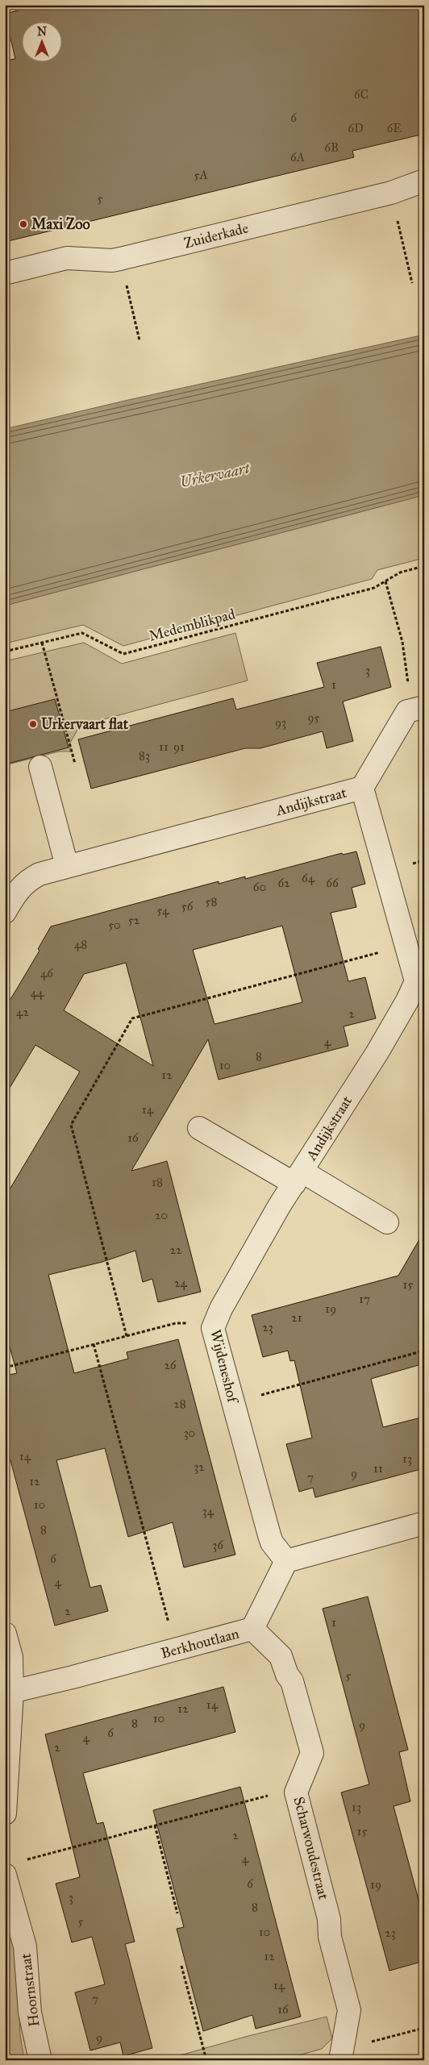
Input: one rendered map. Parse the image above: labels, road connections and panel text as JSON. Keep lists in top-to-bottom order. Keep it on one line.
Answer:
{"streets":{"street":["Zuiderkade","Andijkstraat","Wijdeneshof","Berkhoutlaan","Scharwoudestraat","Hoornstraat"],"path":["Medemblikpad"]},"crossings":[["Andijkstraat","Wijdeneshof"],["Wijdeneshof","Berkhoutlaan"],["Berkhoutlaan","Scharwoudestraat"]],"water":["Urkervaart"],"places":["Maxi Zoo","Urkervaart flat"],"house_numbers":["6C","6","6D","6E","6B","6A","5A","5","3","1","95","93","11","91","83","64","62","66","60","58","56","54","52","50","48","46","44","42","2","4","8","10","12","14","16","18","20","22","24","15","17","19","21","23","26","28","30","14","13","32","11","9","7","12","10","34","8","36","6","4","2","1","5","14","12","10","8","9","6","4","2","13","15","2","4","6","19","3","8","5","10","23","12","14","7","16","9"],"north":"top"}
